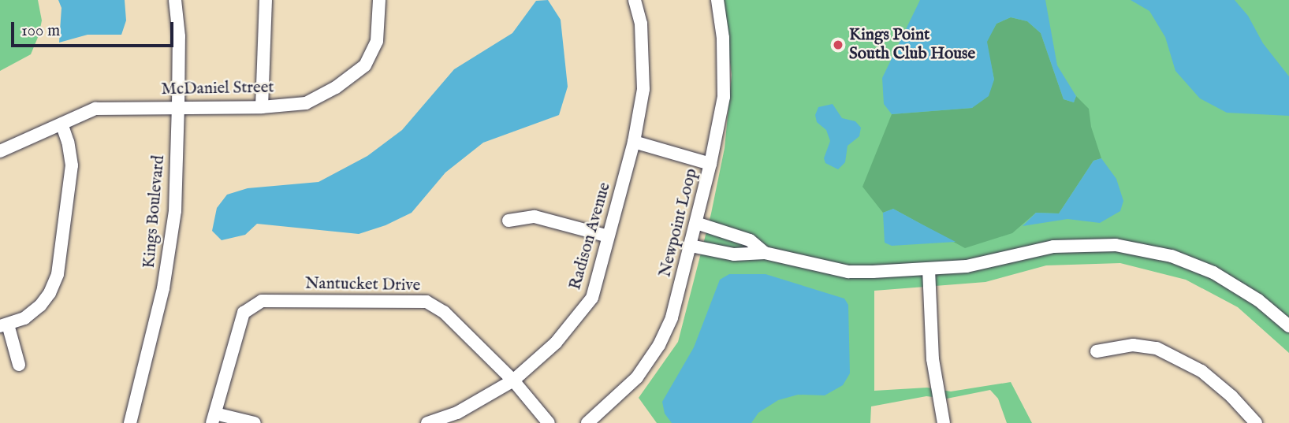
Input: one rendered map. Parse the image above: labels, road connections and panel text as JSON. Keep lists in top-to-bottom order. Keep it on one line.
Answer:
{"streets":{"street":["McDaniel Street","Kings Boulevard","Newpoint Loop","Radison Avenue","Nantucket Drive"]},"crossings":[["McDaniel Street","Kings Boulevard"],["Radison Avenue","Nantucket Drive"]],"places":["Kings Point South Club House"],"scale_bar":"100 m"}
